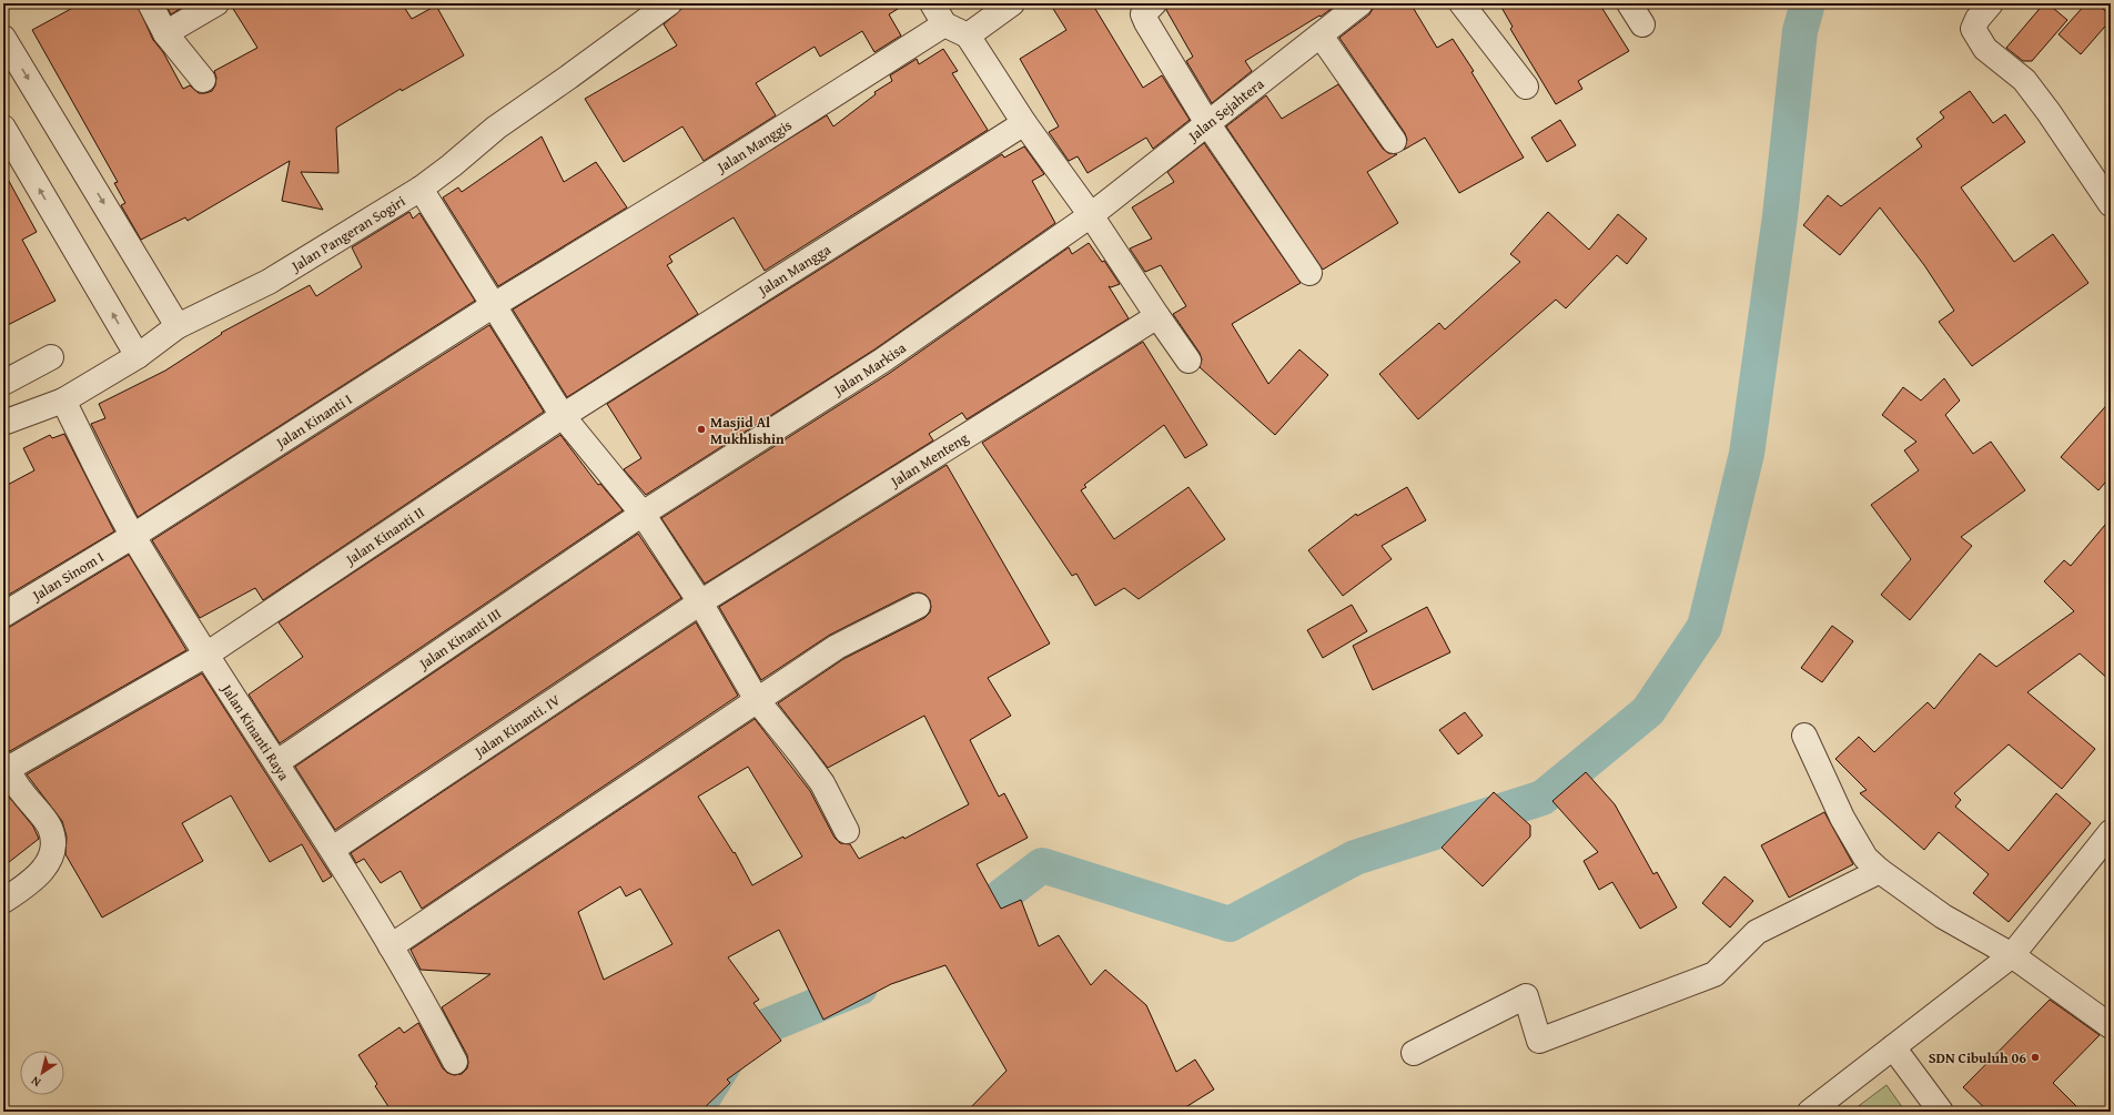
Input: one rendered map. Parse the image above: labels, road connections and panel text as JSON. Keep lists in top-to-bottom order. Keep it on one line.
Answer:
{"streets":{"street":["Jalan Sejahtera","Jalan Manggis","Jalan Pangeran Sogiri","Jalan Mangga","Jalan Markisa","Jalan Kinanti I","Jalan Menteng","Jalan Kinanti II","Jalan Sinom I","Jalan Kinanti III","Jalan Kinanti. IV","Jalan Kinanti Raya"]},"crossings":[["Jalan Sejahtera","Jalan Markisa"],["Jalan Manggis","Jalan Kinanti I"],["Jalan Pangeran Sogiri","Jalan Kinanti Raya"],["Jalan Mangga","Jalan Kinanti II"],["Jalan Markisa","Jalan Kinanti III"],["Jalan Kinanti I","Jalan Sinom I"],["Jalan Kinanti I","Jalan Kinanti Raya"],["Jalan Menteng","Jalan Kinanti. IV"],["Jalan Kinanti II","Jalan Kinanti Raya"],["Jalan Sinom I","Jalan Kinanti Raya"],["Jalan Kinanti III","Jalan Kinanti Raya"],["Jalan Kinanti. IV","Jalan Kinanti Raya"]],"places":["Masjid Al Mukhlishin","SDN Cibuluh 06"],"north":"bottom left"}
